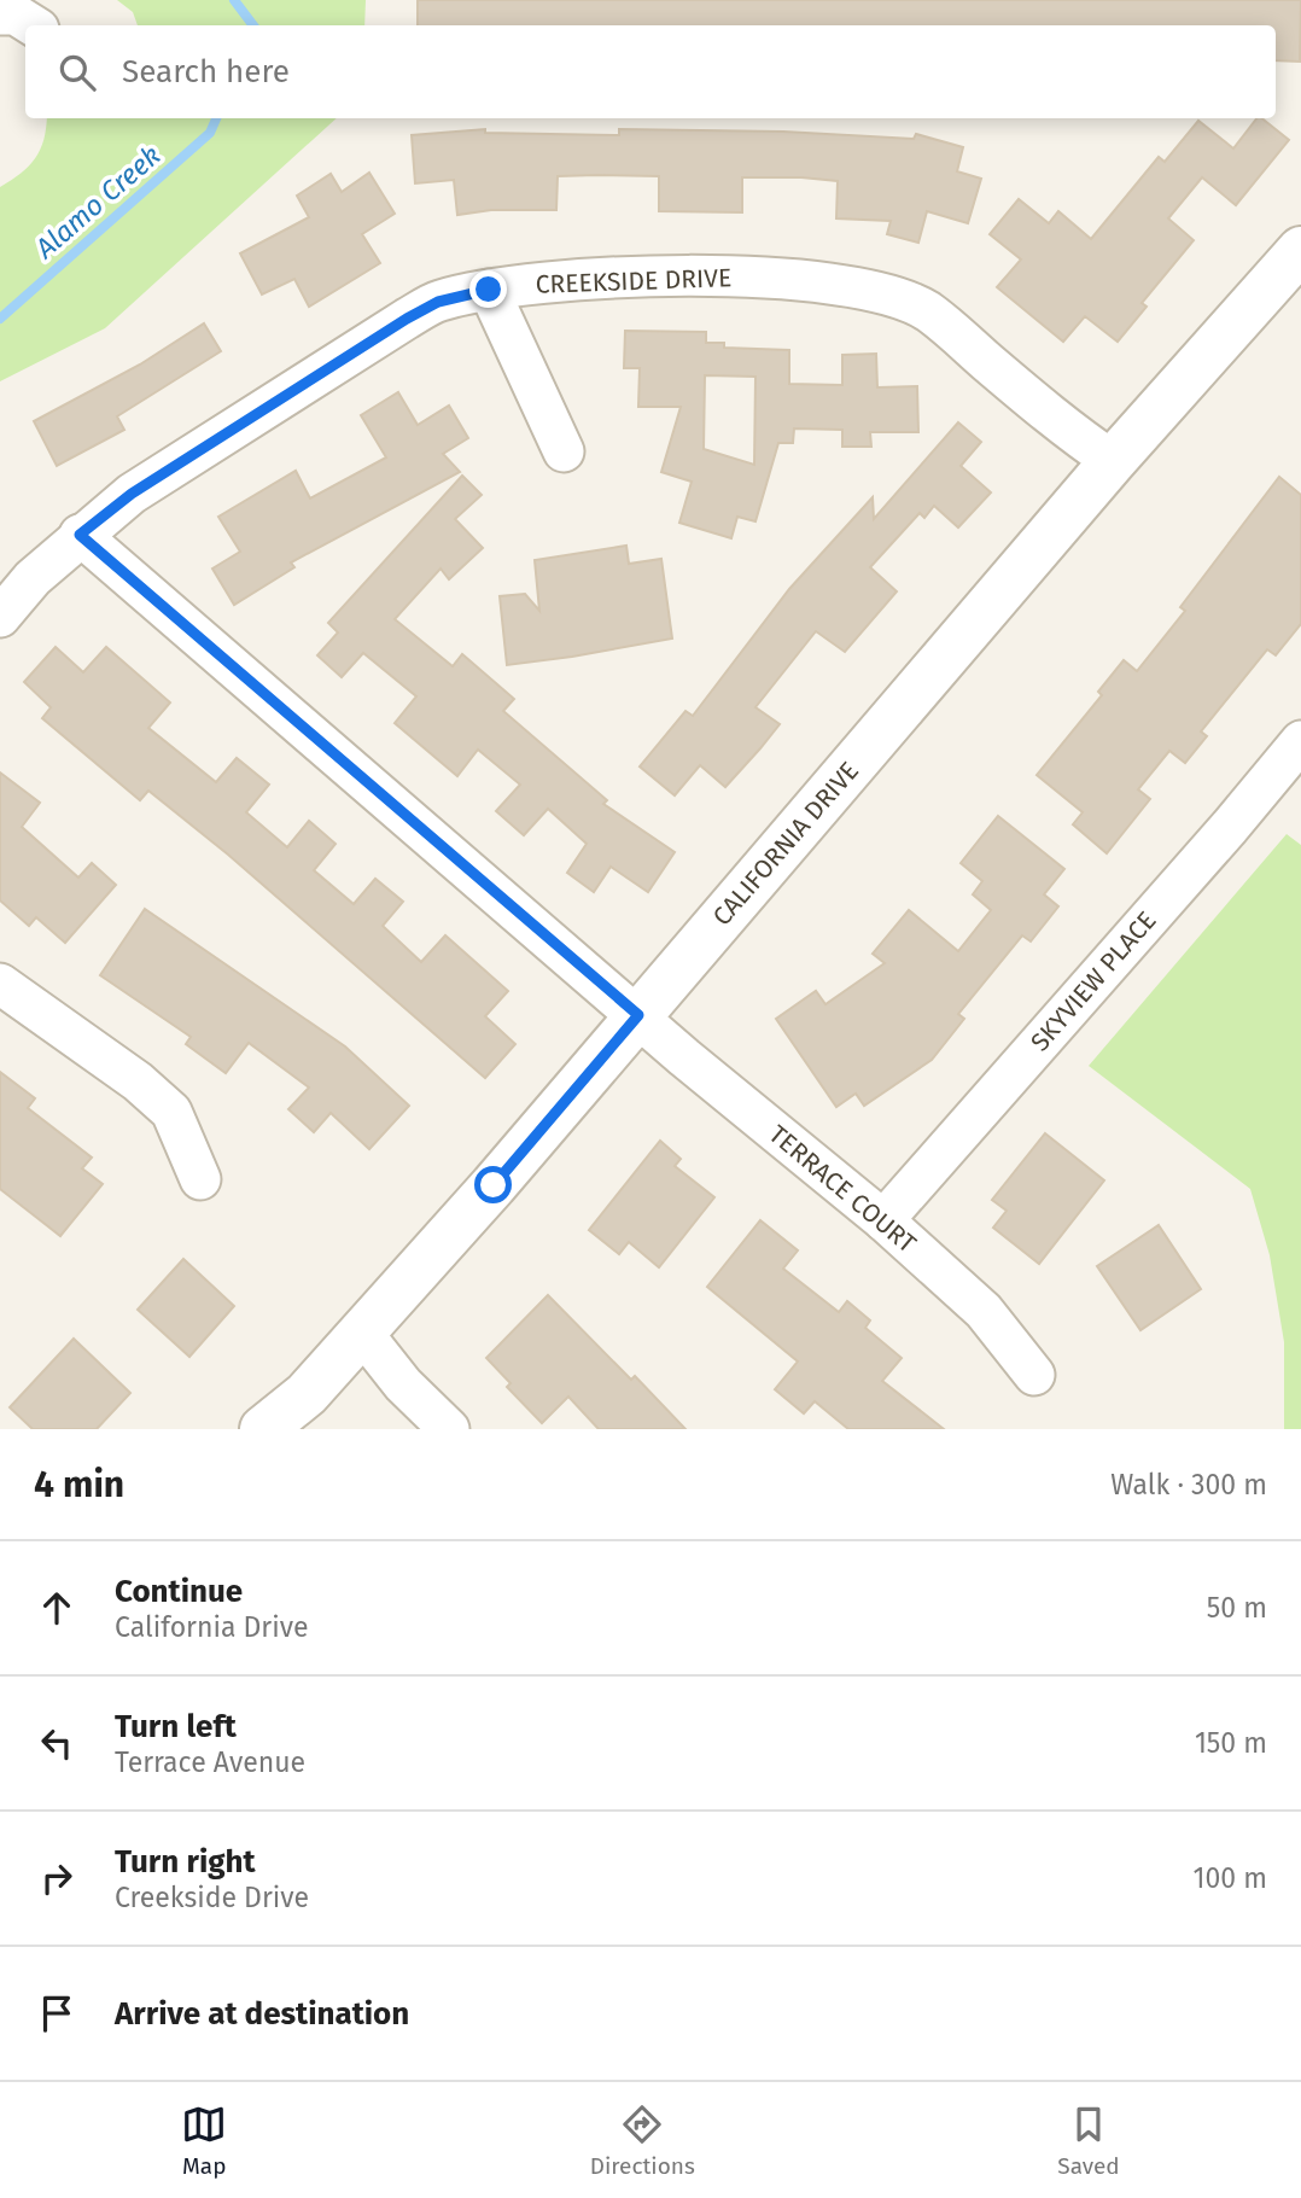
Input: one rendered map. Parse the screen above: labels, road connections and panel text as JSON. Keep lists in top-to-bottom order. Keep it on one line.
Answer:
{"streets":{"street":["CREEKSIDE DRIVE","CALIFORNIA DRIVE","SKYVIEW PLACE","TERRACE COURT"]},"crossings":[["CREEKSIDE DRIVE","CALIFORNIA DRIVE"],["CREEKSIDE DRIVE","TERRACE COURT"],["CALIFORNIA DRIVE","TERRACE COURT"],["SKYVIEW PLACE","TERRACE COURT"]],"water":["Alamo Creek"],"page":{"search":"Search here","heading":["4 min","Walk · 300 m"],"list":[["Continue","California Drive","50 m"],["Turn left","Terrace Avenue","150 m"],["Turn right","Creekside Drive","100 m"],"Arrive at destination"],"nav":["Map","Directions","Saved"]}}
